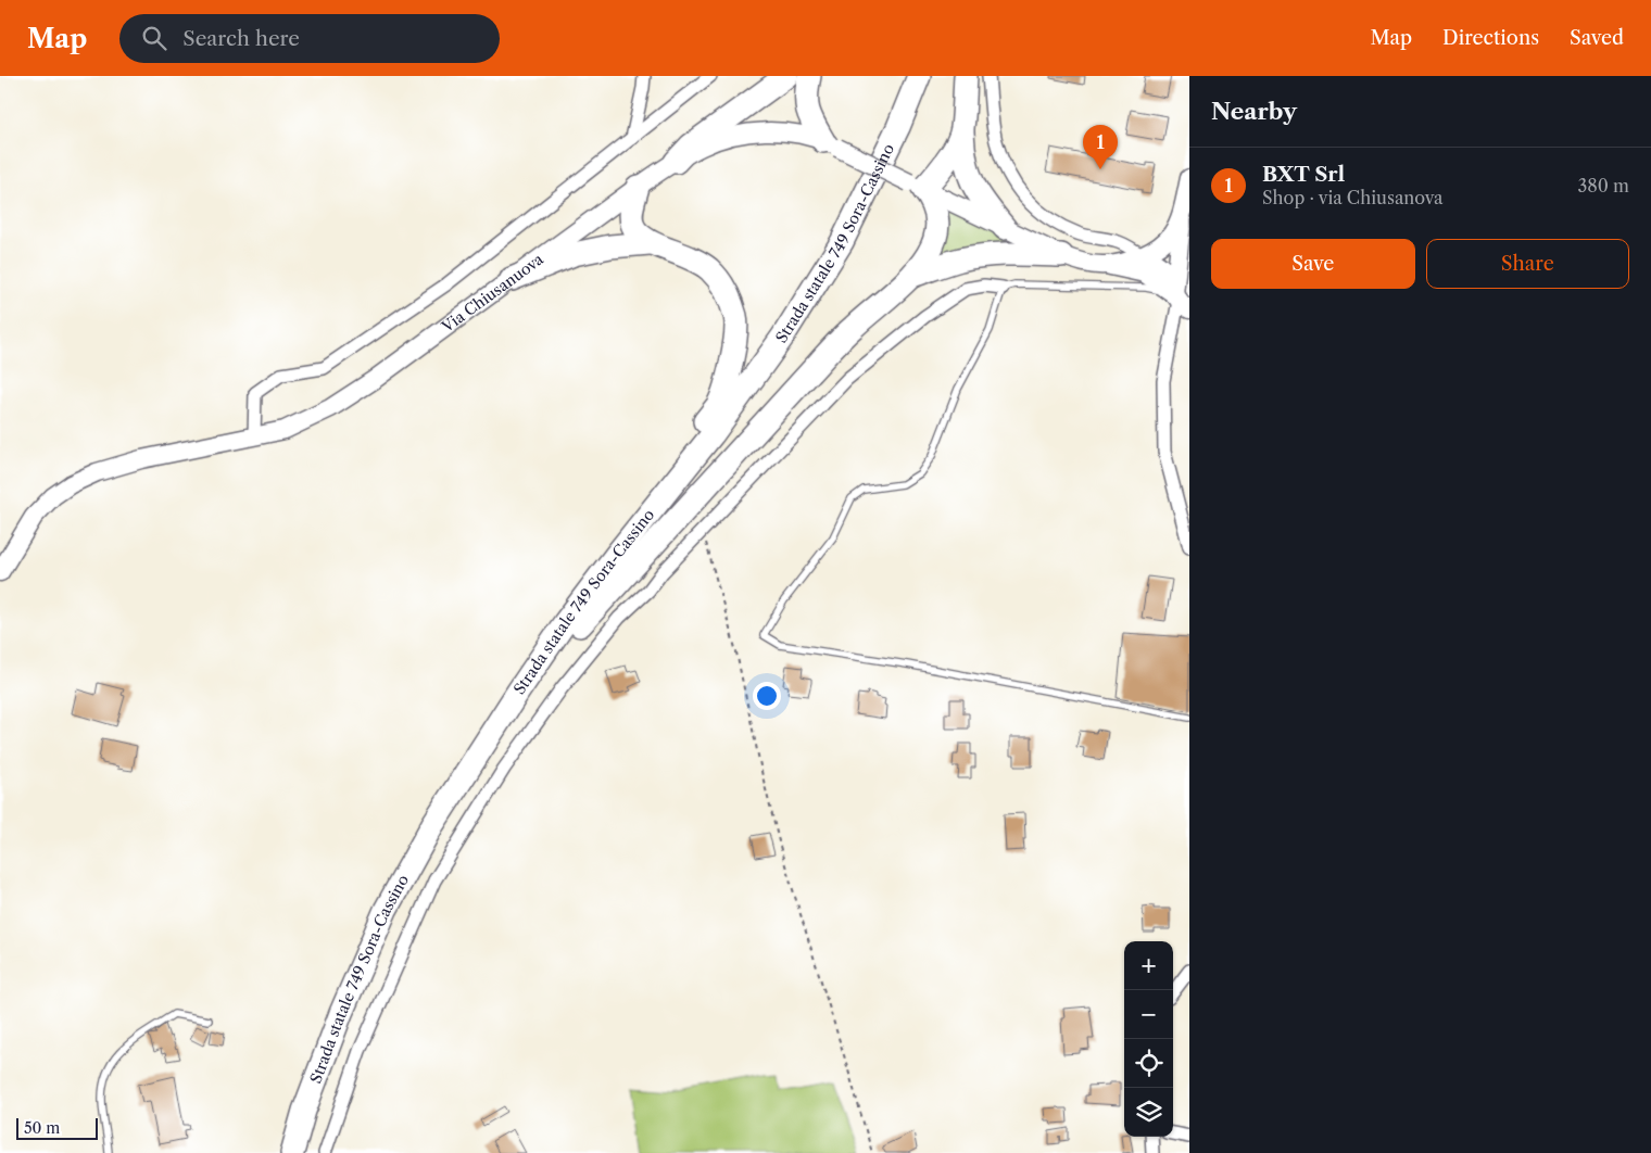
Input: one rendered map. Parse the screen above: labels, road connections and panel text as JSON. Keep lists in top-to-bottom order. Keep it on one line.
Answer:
{"streets":{"highway":["Strada statale 749 Sora-Cassino"],"street":["Via Chiusanuova"]},"scale_bar":"50 m","page":{"header":"Map","search":"Search here","nav":["Map","Directions","Saved"],"heading":"Nearby","pins":"1","list":[{"mark":"1","name":"BXT Srl","note":"Shop · via Chiusanova","value":"380 m"}],"buttons":["Save","Share"],"map_buttons":["+","−"],"scale":"50 m"}}
